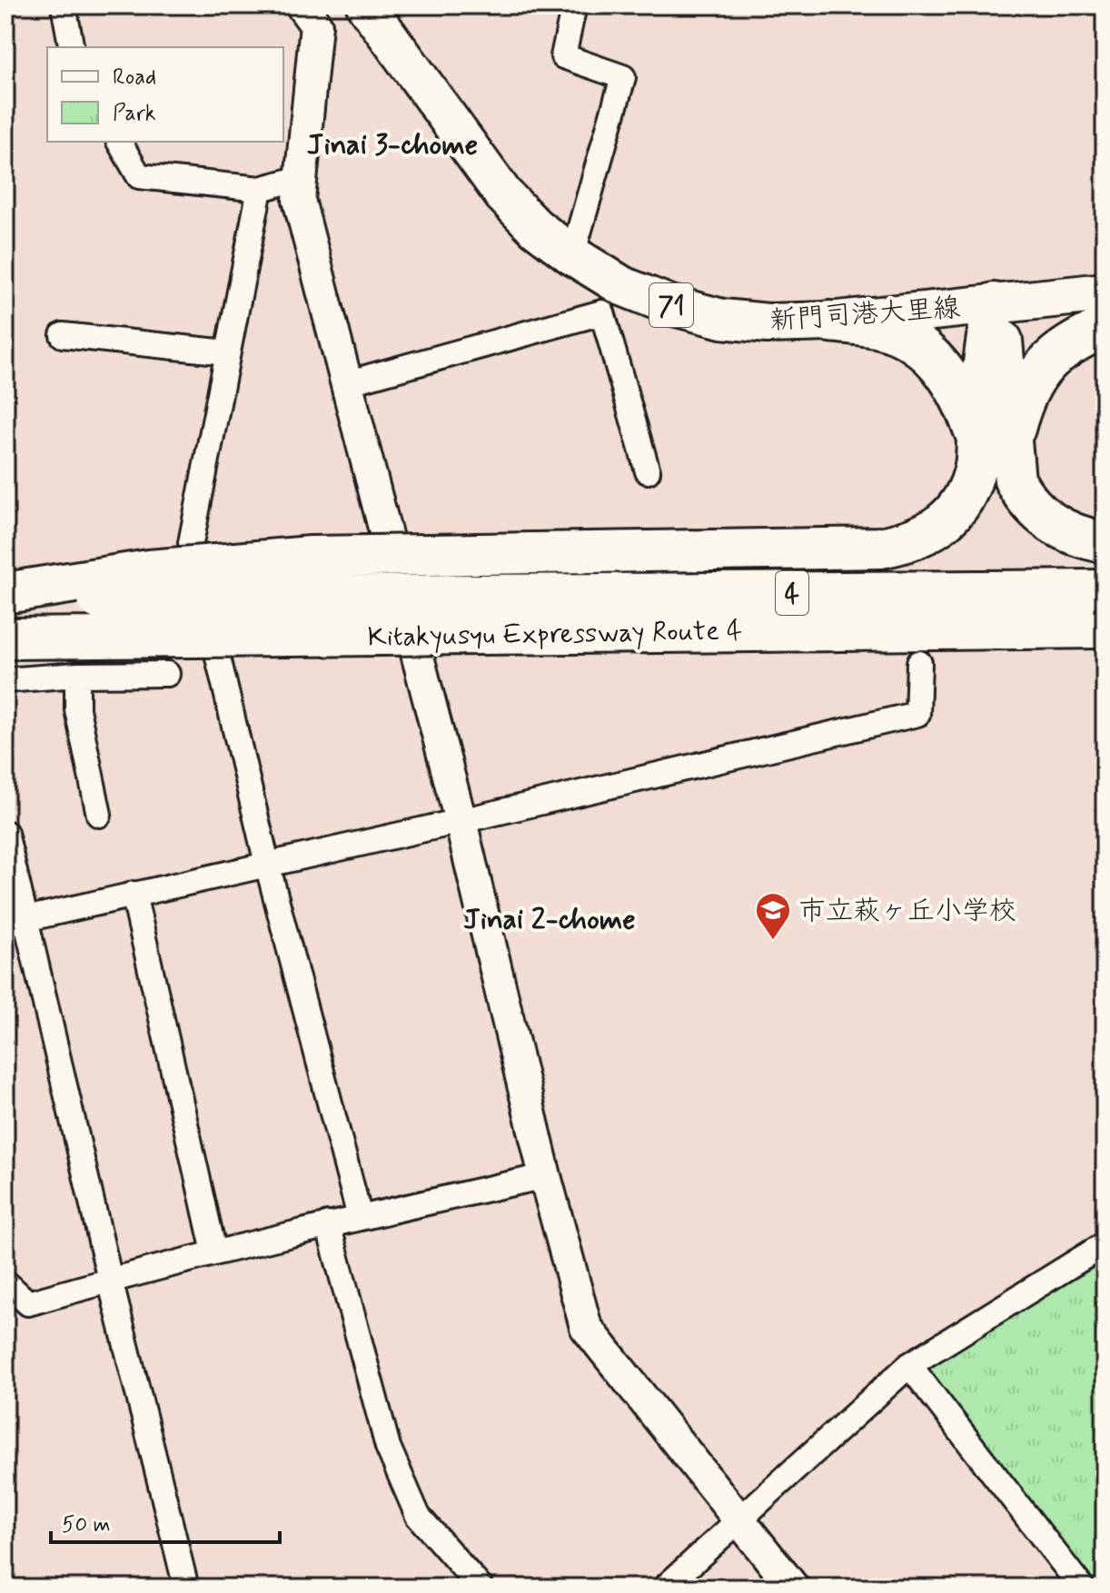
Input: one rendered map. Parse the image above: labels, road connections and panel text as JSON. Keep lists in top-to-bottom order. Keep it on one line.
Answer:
{"streets":{"highway":["4","Kitakyusyu Expressway Route 4"],"main road":["71","新門司港大里線"]},"districts":["Jinai 3-chome","Jinai 2-chome"],"places":{"school or university":["市立萩ヶ丘小学校"]},"legend":["Road","Park"],"scale_bar":"50 m"}
